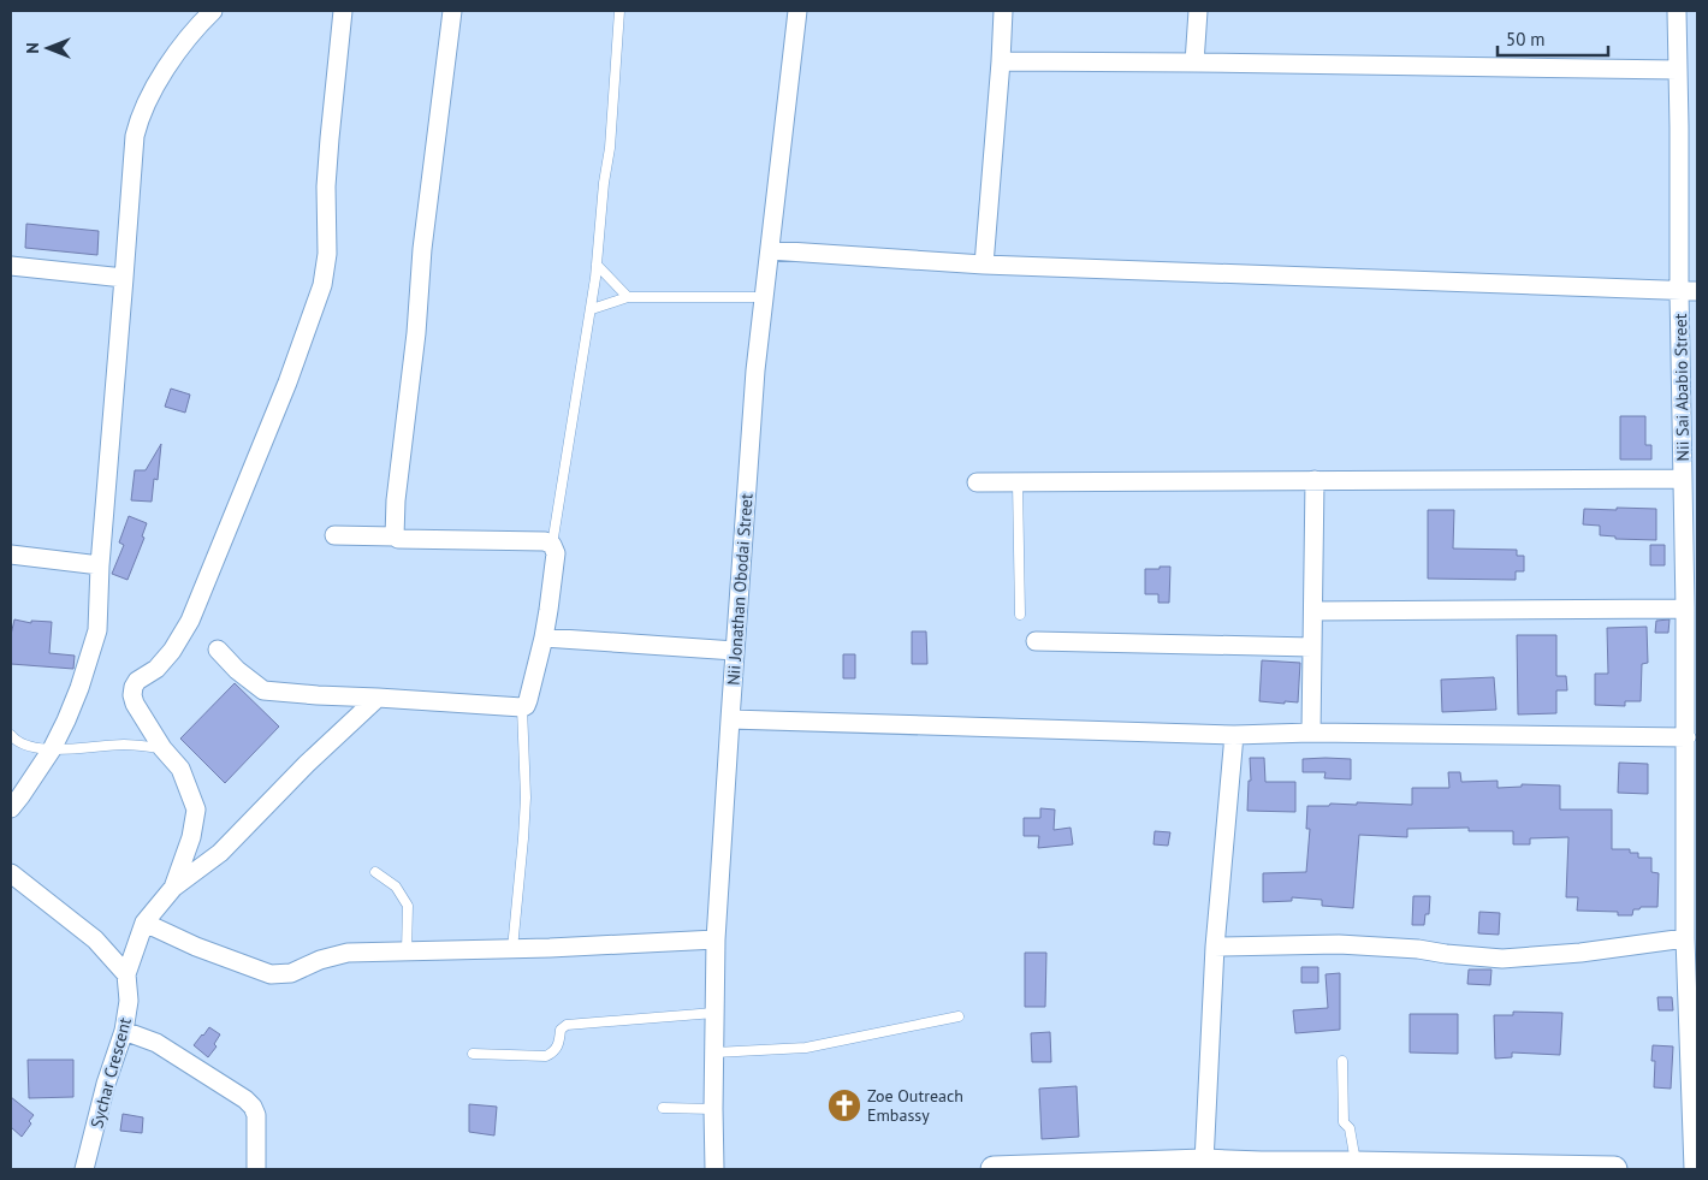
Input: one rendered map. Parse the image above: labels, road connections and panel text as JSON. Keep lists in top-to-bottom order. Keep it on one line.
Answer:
{"streets":{"street":["Nii Sai Ababio Street","Nii Jonathan Obodai Street","Sychar Crescent"]},"places":{"church":["Zoe Outreach Embassy"]},"scale_bar":"50 m","north":"left"}
